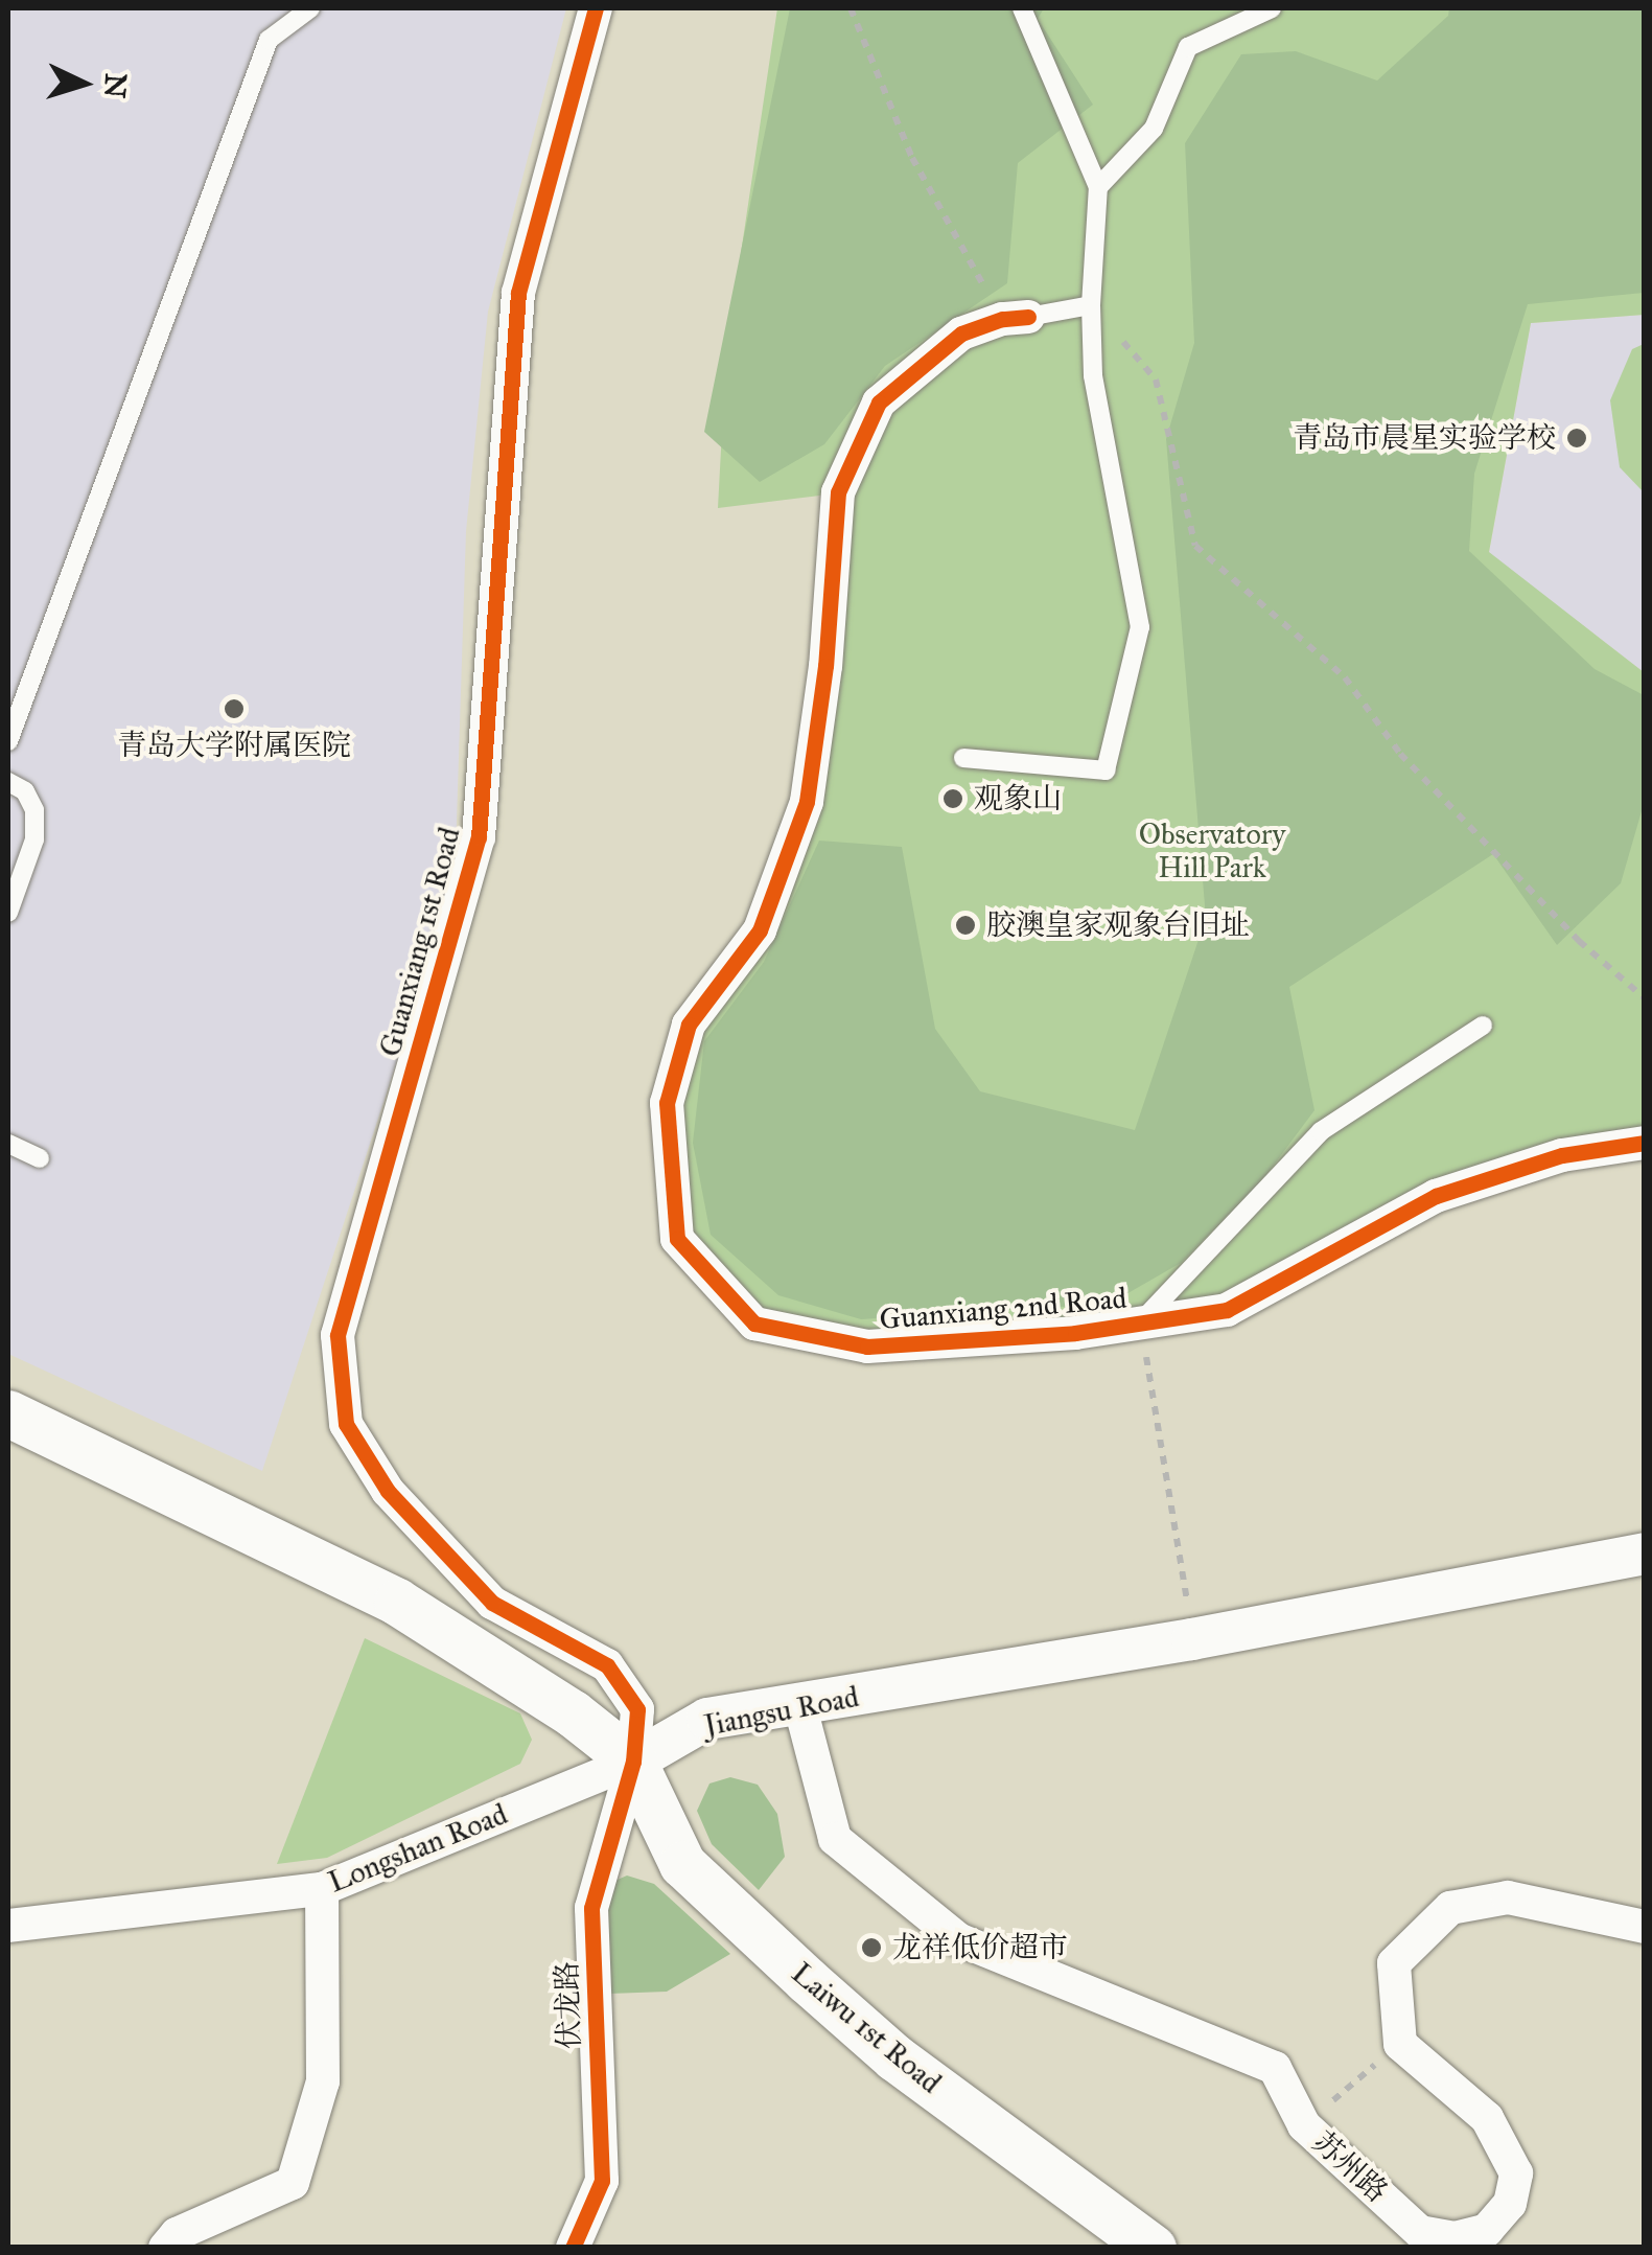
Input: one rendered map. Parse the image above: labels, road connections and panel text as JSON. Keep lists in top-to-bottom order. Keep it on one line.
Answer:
{"streets":{"main road":["Laiwu 1st Road"],"street":["Guanxiang 1st Road","Guanxiang 2nd Road","Jiangsu Road","Longshan Road","伏龙路","苏州路"]},"crossings":[["Guanxiang 1st Road","Jiangsu Road"],["Guanxiang 1st Road","Longshan Road"],["Guanxiang 1st Road","伏龙路"],["Guanxiang 1st Road","Laiwu 1st Road"],["Jiangsu Road","Longshan Road"],["Jiangsu Road","伏龙路"],["Jiangsu Road","Laiwu 1st Road"],["Jiangsu Road","苏州路"],["Longshan Road","伏龙路"],["Longshan Road","Laiwu 1st Road"],["伏龙路","Laiwu 1st Road"]],"parks":["Observatory Hill Park"],"places":["青岛市晨星实验学校","青岛大学附属医院","观象山","胶澳皇家观象台旧址","龙祥低价超市"],"north":"right"}
